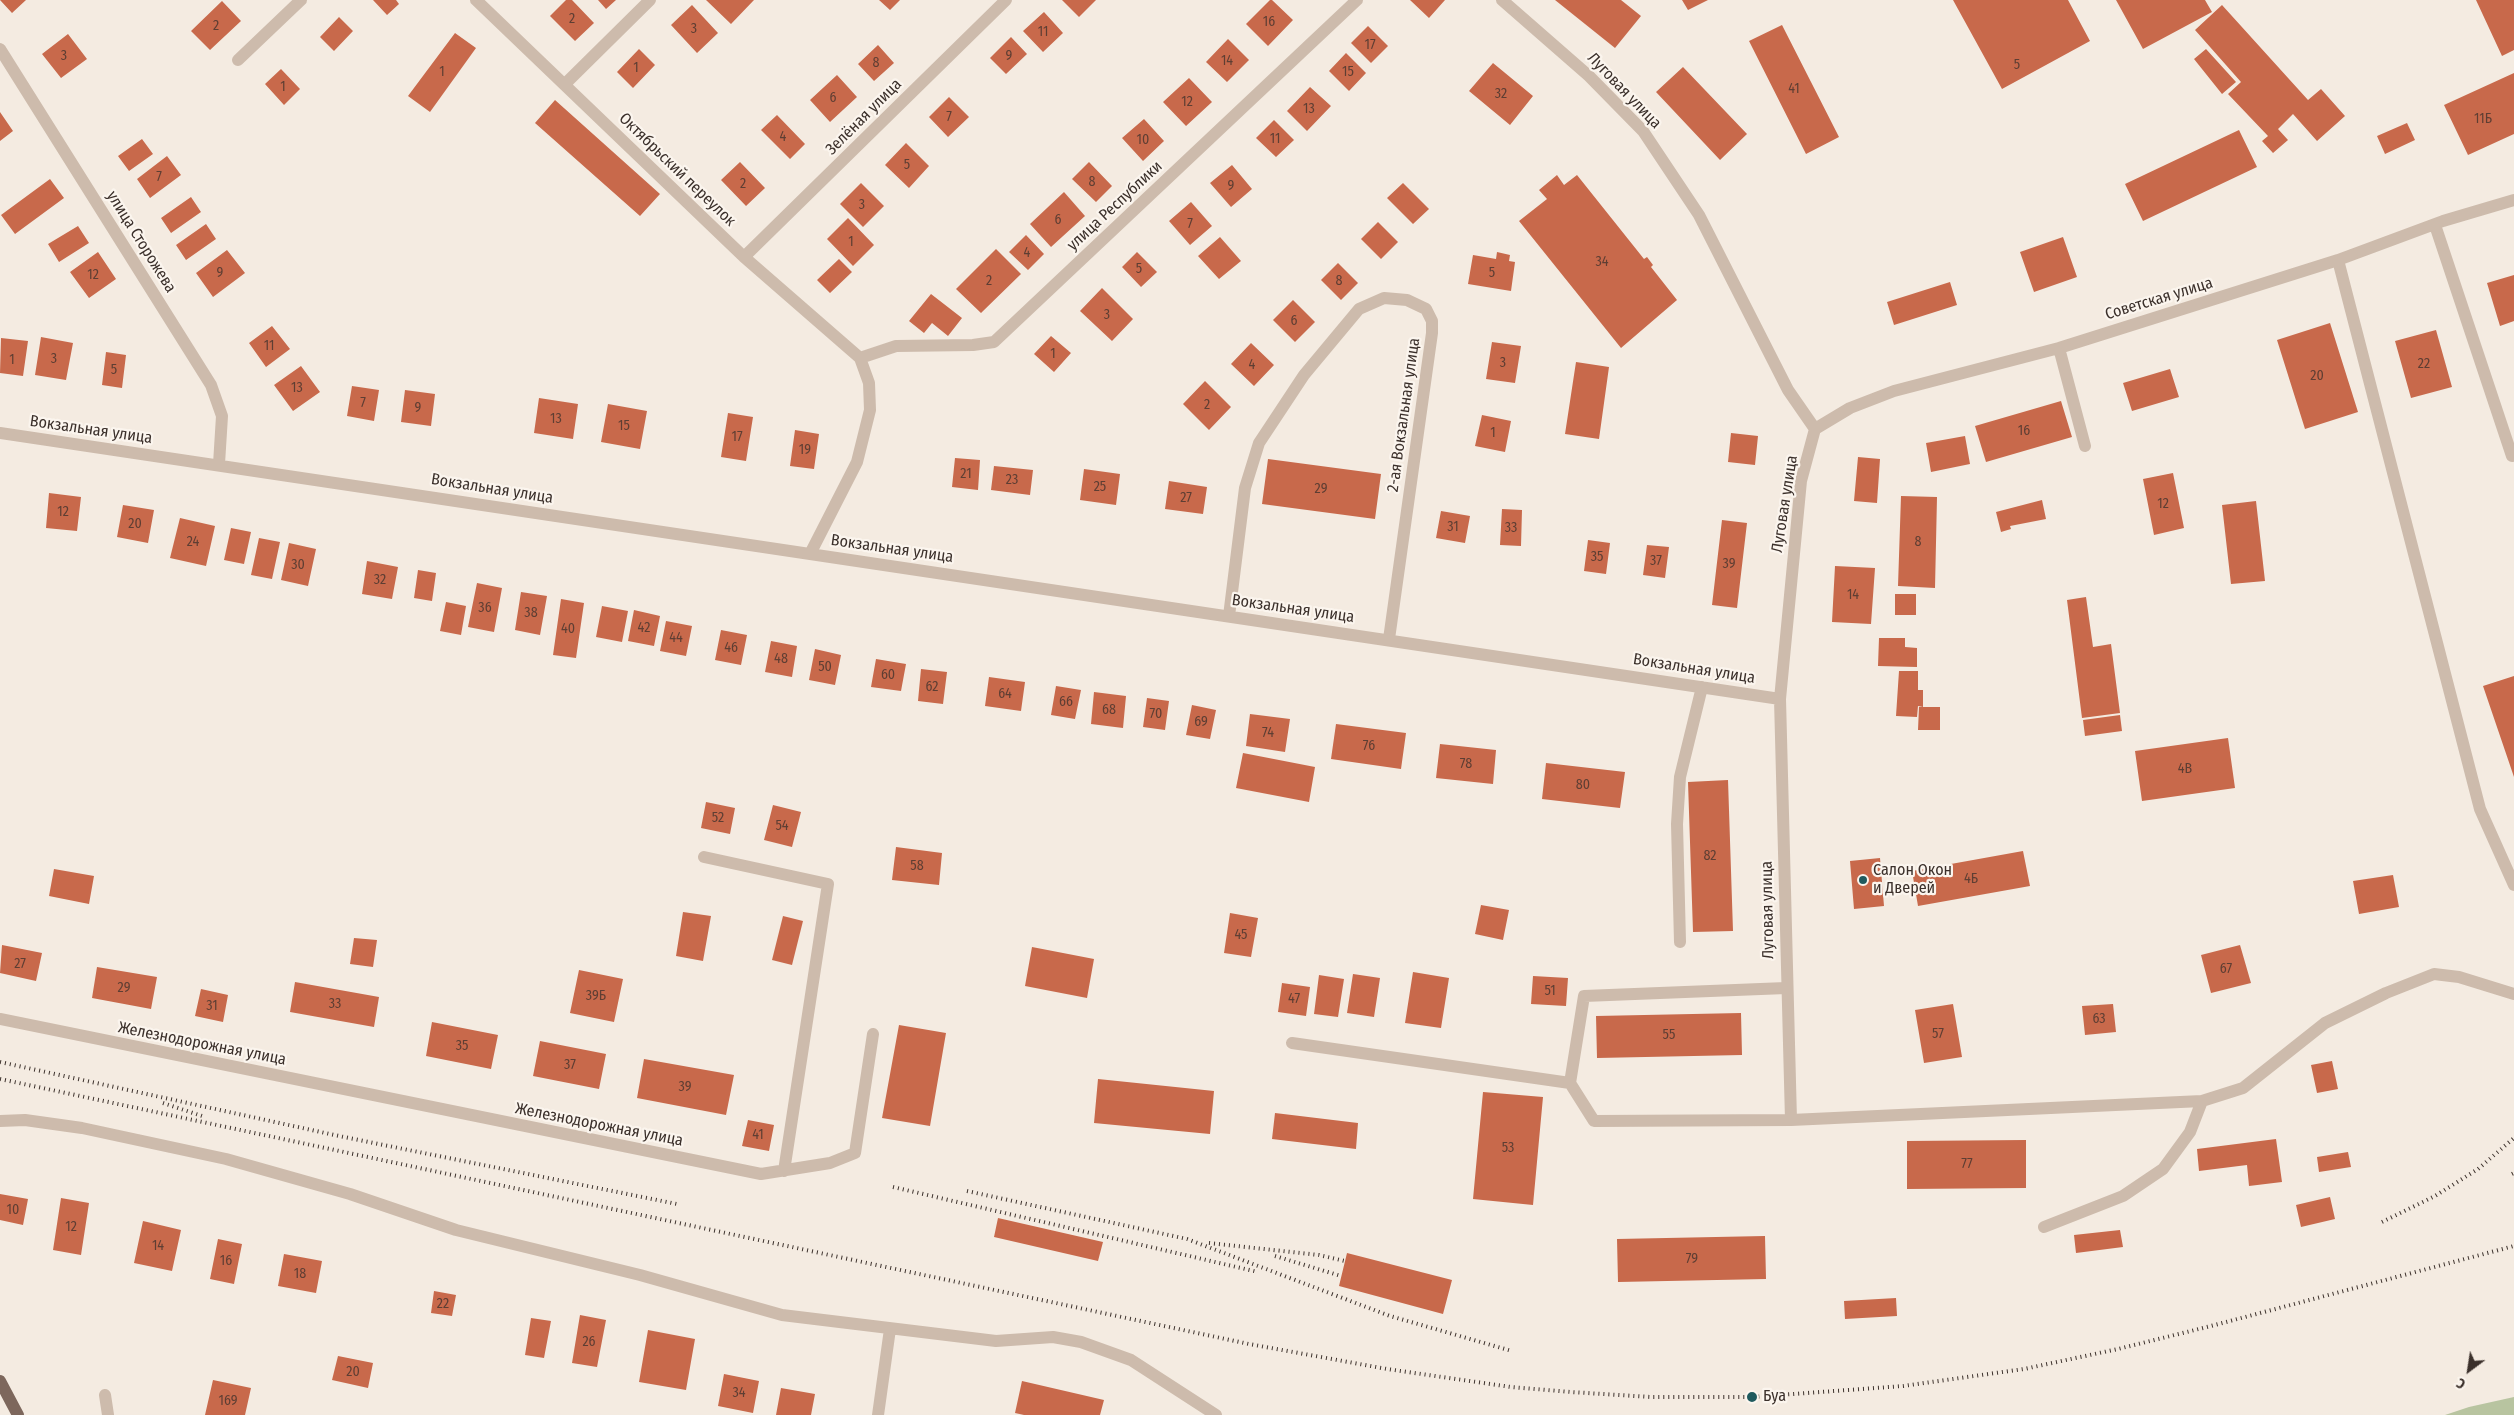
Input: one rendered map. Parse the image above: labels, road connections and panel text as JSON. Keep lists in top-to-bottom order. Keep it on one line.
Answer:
{"streets":{"street":["Луговая улица","Зелёная улица","Октябрьский переулок","улица Республики","улица Сторожева","Советская улица","2-ая Вокзальная улица","Вокзальная улица","Железнодорожная улица"]},"crossings":[["Луговая улица","Советская улица"],["Луговая улица","Вокзальная улица"],["Зелёная улица","Октябрьский переулок"],["Октябрьский переулок","улица Республики"],["улица Сторожева","Вокзальная улица"],["2-ая Вокзальная улица","Вокзальная улица"]],"places":["Салон Окон и Дверей","Буа"],"house_numbers":["2","16","2","3","11","17","3","9","14","8","5","1","1","15","1","41","32","6","12","13","7","11Б","4","11","10","5","7","8","2","9","3","6","7","1","4","34","5","9","5","12","2","8","3","6","11","1","3","1","3","22","4","5","20","13","7","2","9","13","15","16","1","17","19","21","23","25","29","27","12","12","20","31","33","24","8","35","37","39","30","32","14","36","38","42","40","44","46","48","50","60","62","64","66","68","70","69","74","76","78","4В","80","52","54","82","58","4Б","45","27","67","29","51","39Б","47","33","31","63","57","55","35","37","39","41","53","77","10","12","14","79","16","18","22","26","20","34","169"],"north":"bottom left"}
